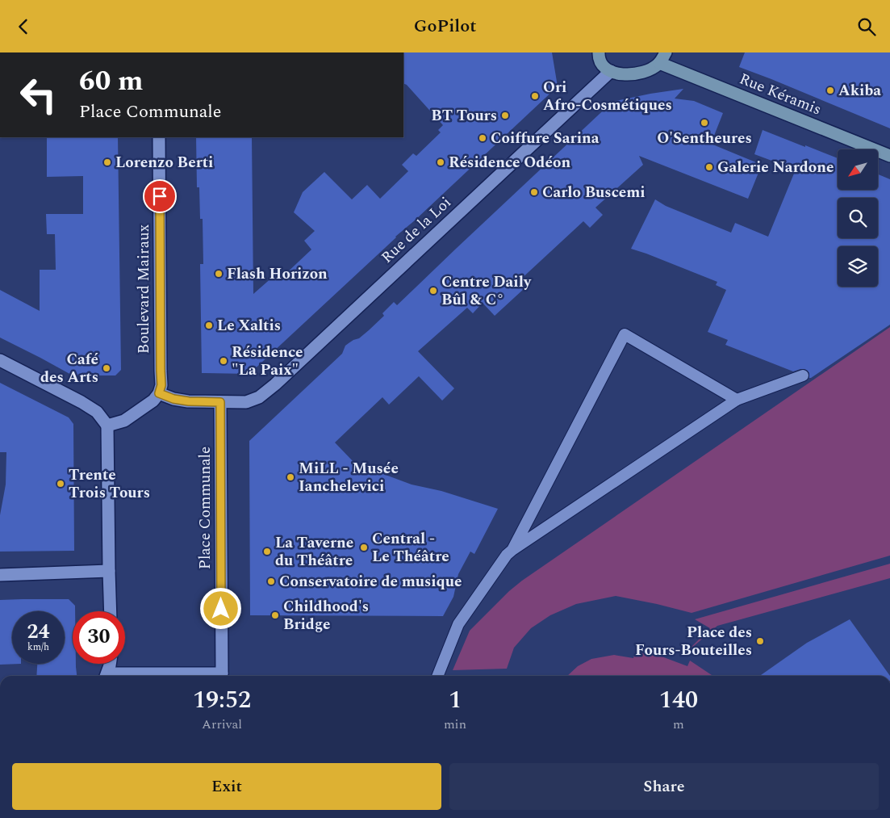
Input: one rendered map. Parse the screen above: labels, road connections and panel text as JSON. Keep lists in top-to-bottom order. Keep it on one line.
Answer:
{"streets":{"street":["Rue Kéramis","Rue de la Loi","Boulevard Mairaux","Place Communale"]},"crossings":[["Rue de la Loi","Place Communale"]],"places":["Akiba","Ori Afro-Cosmétiques","BT Tours","O'Sentheures","Coiffure Sarina","Lorenzo Berti","Résidence Odéon","Galerie Nardone","Carlo Buscemi","Flash Horizon","Centre Daily Bûl & C°","Le Xaltis","Résidence \"La Paix\"","Café des Arts","MiLL - Musée Ianchelevici","Trente Trois Tours","Central - Le Théâtre","La Taverne du Théâtre","Conservatoire de musique","Childhood's Bridge","Place des Fours-Bouteilles"],"north":"bottom left","page":{"header":"GoPilot","turn":["60 m","Place Communale"],"speed":"24 km/h","limit":"30","eta":["19:52","Arrival","1","min","140","m"],"buttons":["Exit","Share"]}}
